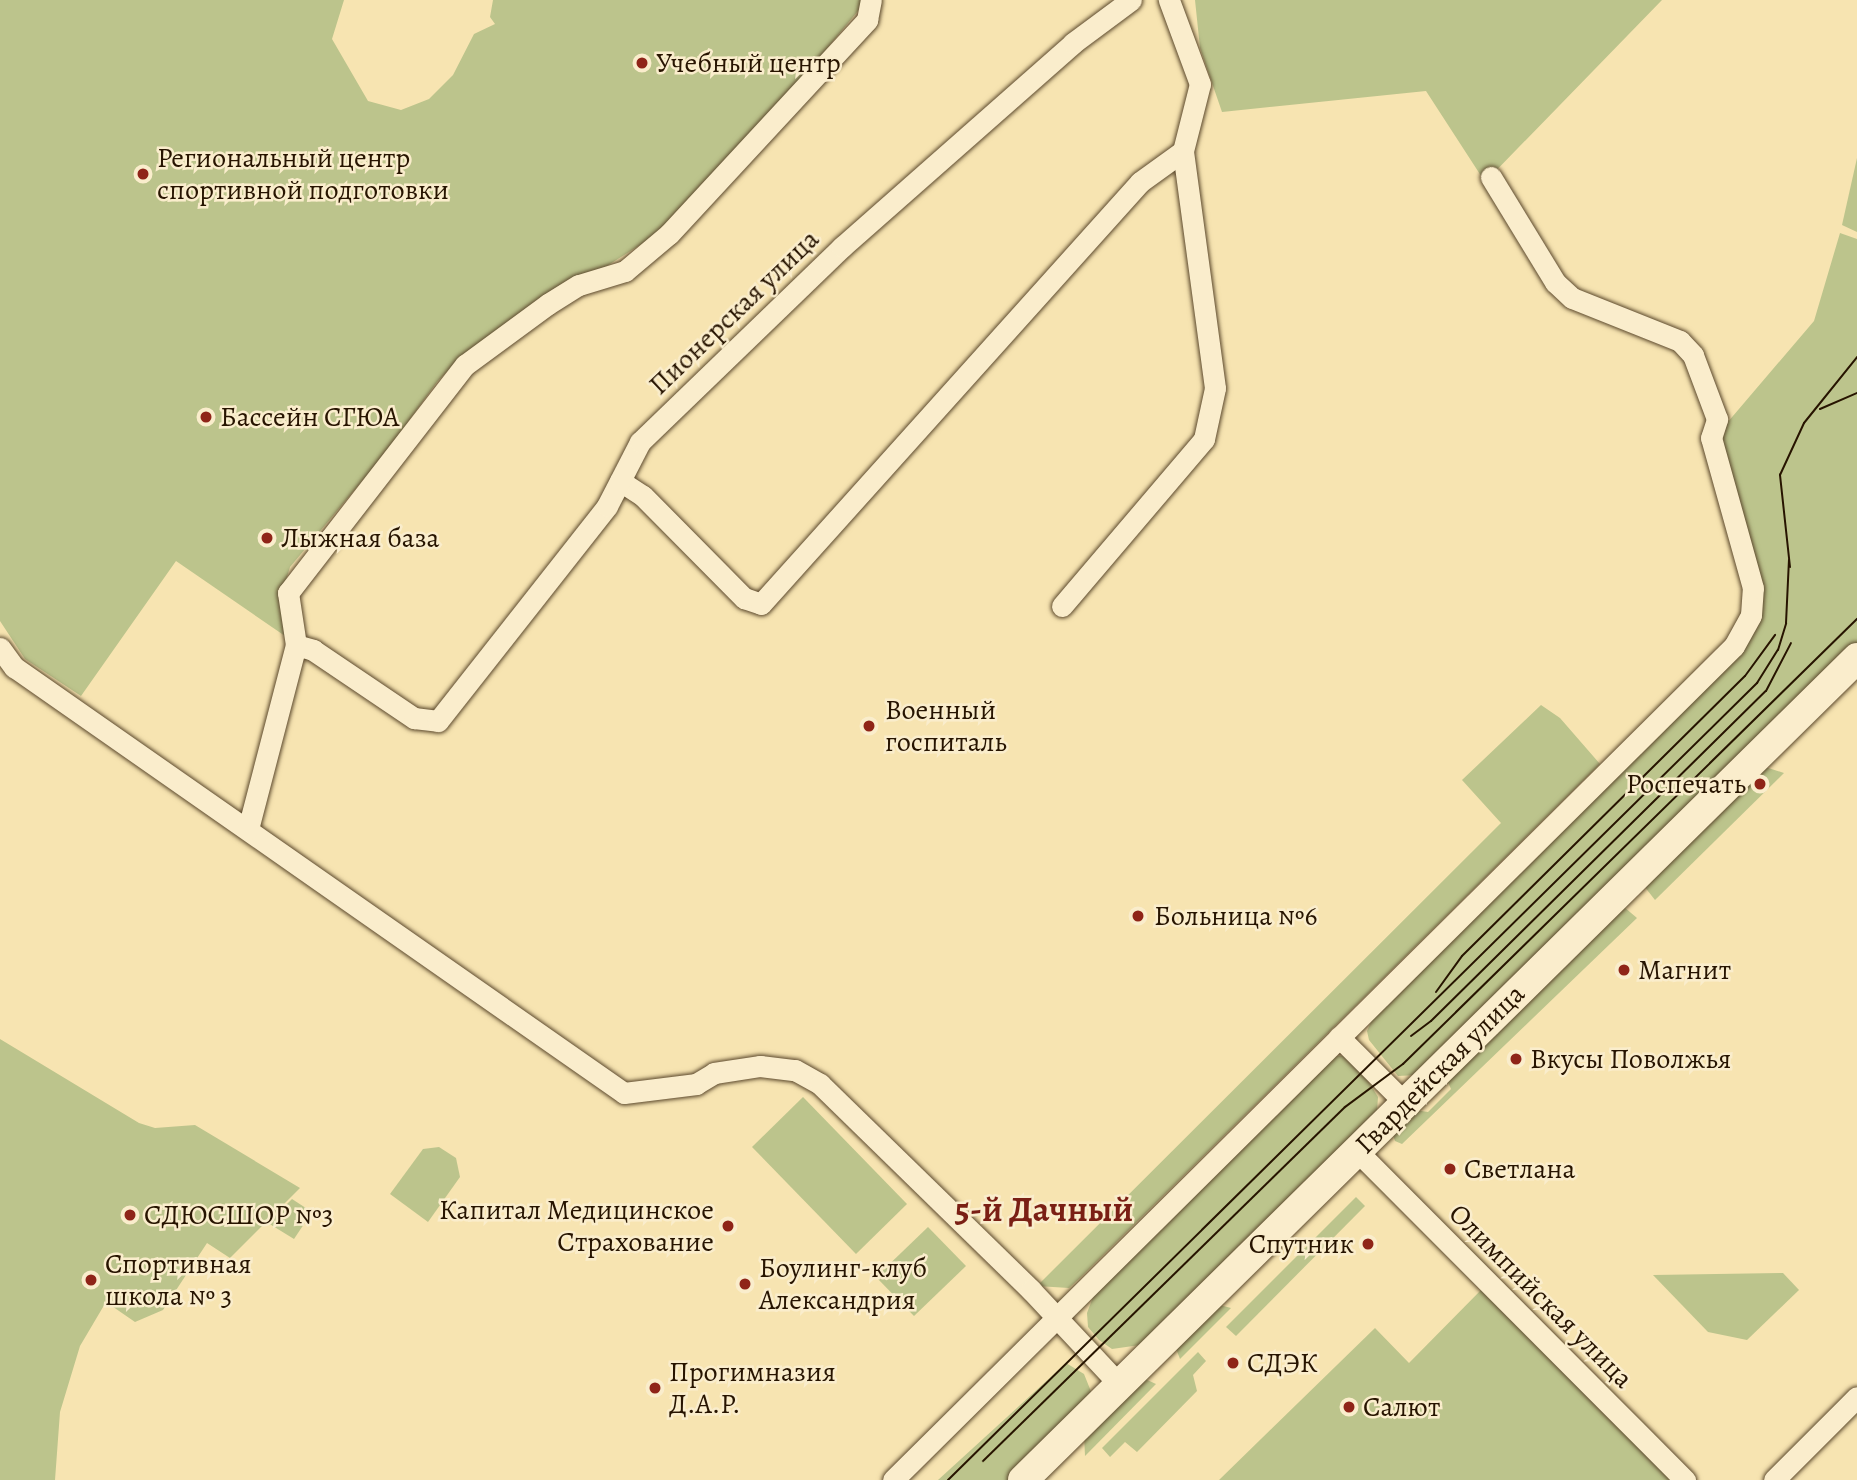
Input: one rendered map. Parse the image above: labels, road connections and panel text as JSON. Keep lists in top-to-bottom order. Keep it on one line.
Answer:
{"streets":{"street":["Пионерская улица","Гвардейская улица","Олимпийская улица"]},"crossings":[["Гвардейская улица","Олимпийская улица"]],"districts":["5-й Дачный"],"places":["Учебный центр","Региональный центр спортивной подготовки","Бассейн СГЮА","Лыжная база","Военный госпиталь","Роспечать","Больница №6","Магнит","Вкусы Поволжья","Светлана","СДЮСШОР №3","Капитал Медицинское Страхование","Спутник","Спортивная школа № 3","Боулинг-клуб Александрия","СДЭК","Прогимназия Д.А.Р.","Салют"]}
